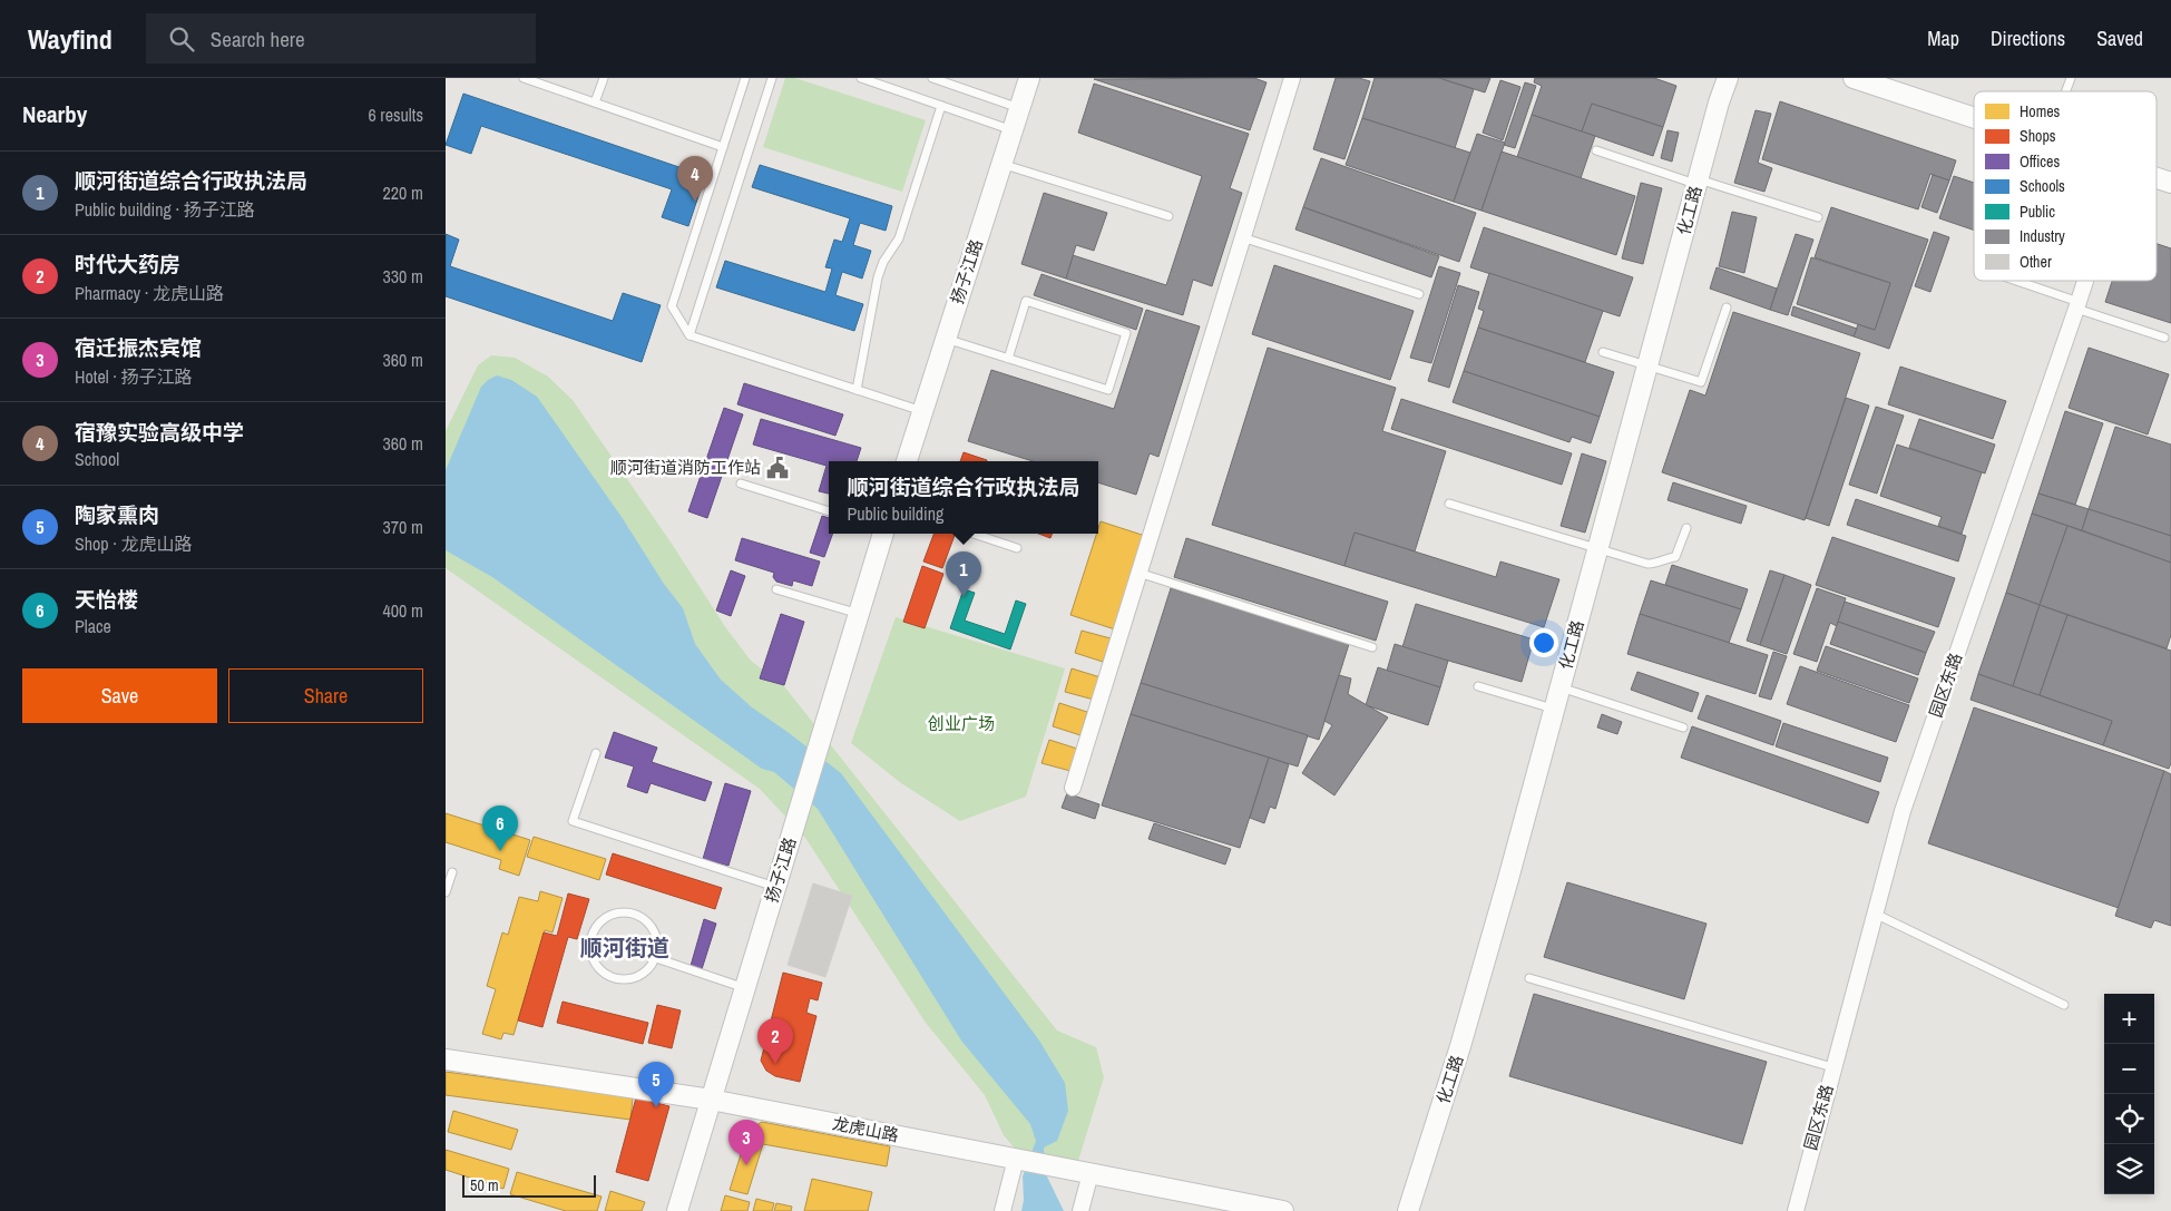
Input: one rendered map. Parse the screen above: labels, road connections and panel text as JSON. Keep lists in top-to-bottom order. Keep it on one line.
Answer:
{"streets":{"street":["化工路","扬子江路","园区东路","龙虎山路"]},"crossings":[["扬子江路","龙虎山路"]],"districts":["顺河街道"],"parks":["创业广场"],"places":{"public building":["顺河街道消防工作站"]},"legend":["Homes","Shops","Offices","Schools","Public","Industry","Other"],"scale_bar":"50 m","page":{"header":"Wayfind","search":"Search here","nav":["Map","Directions","Saved"],"heading":["Nearby","6 results"],"list":[{"mark":"1","name":"顺河街道综合行政执法局","note":"Public building · 扬子江路","value":"220 m"},{"mark":"2","name":"时代大药房","note":"Pharmacy · 龙虎山路","value":"330 m"},{"mark":"3","name":"宿迁振杰宾馆","note":"Hotel · 扬子江路","value":"360 m"},{"mark":"4","name":"宿豫实验高级中学","note":"School","value":"360 m"},{"mark":"5","name":"陶家熏肉","note":"Shop · 龙虎山路","value":"370 m"},{"mark":"6","name":"天怡楼","note":"Place","value":"400 m"}],"pins":["4","1","6","2","5","3"],"popup":["顺河街道综合行政执法局","Public building"],"buttons":["Save","Share"],"map_buttons":["+","−"],"scale":"50 m"}}
